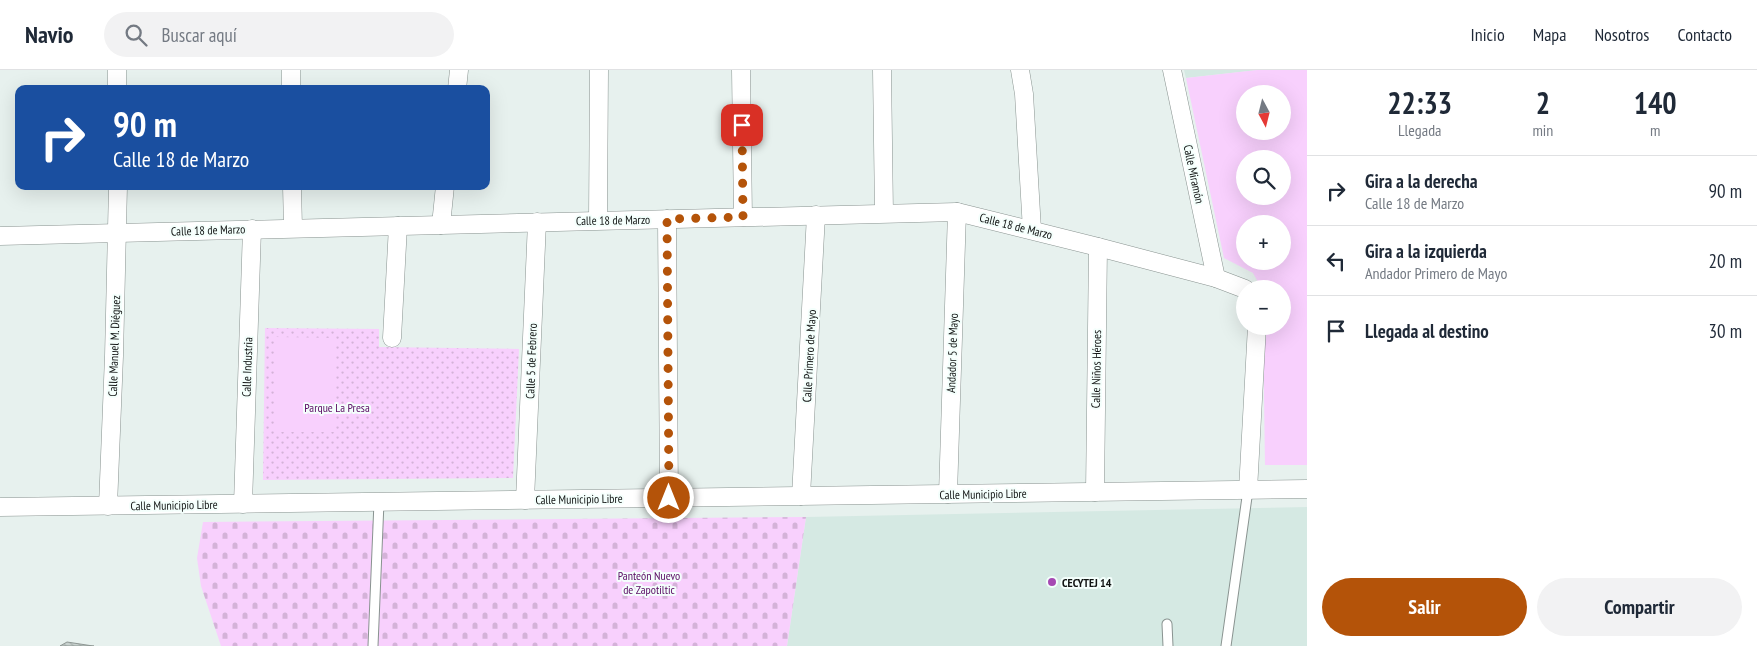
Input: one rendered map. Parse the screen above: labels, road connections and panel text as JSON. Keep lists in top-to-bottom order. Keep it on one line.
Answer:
{"streets":{"street":["Calle Miramón","Calle 18 de Marzo","Calle Manuel M. Diéguez","Andador 5 de Mayo","Calle Primero de Mayo","Calle 5 de Febrero","Calle Industria","Calle Niños Héroes","Calle Municipio Libre"]},"crossings":[["Calle Miramón","Calle 18 de Marzo"],["Calle 18 de Marzo","Calle Manuel M. Diéguez"],["Calle 18 de Marzo","Andador 5 de Mayo"],["Calle 18 de Marzo","Calle Primero de Mayo"],["Calle 18 de Marzo","Calle 5 de Febrero"],["Calle 18 de Marzo","Calle Industria"],["Calle 18 de Marzo","Calle Niños Héroes"],["Calle Manuel M. Diéguez","Calle Municipio Libre"],["Andador 5 de Mayo","Calle Municipio Libre"],["Calle Primero de Mayo","Calle Municipio Libre"],["Calle 5 de Febrero","Calle Municipio Libre"],["Calle Industria","Calle Municipio Libre"],["Calle Niños Héroes","Calle Municipio Libre"]],"parks":["Parque La Presa","Panteón Nuevo de Zapotiltic"],"places":["CECYTEJ 14"],"north":"bottom","page":{"header":"Navio","search":"Buscar aquí","nav":["Inicio","Mapa","Nosotros","Contacto"],"eta":["22:33","Llegada","2","min","140","m"],"map_buttons":["+","−"],"turn":["90 m","Calle 18 de Marzo"],"list":[{"name":"Gira a la derecha","note":"Calle 18 de Marzo","value":"90 m"},{"name":"Gira a la izquierda","note":"Andador Primero de Mayo","value":"20 m"},{"name":"Llegada al destino","value":"30 m"}],"buttons":["Salir","Compartir"]}}
